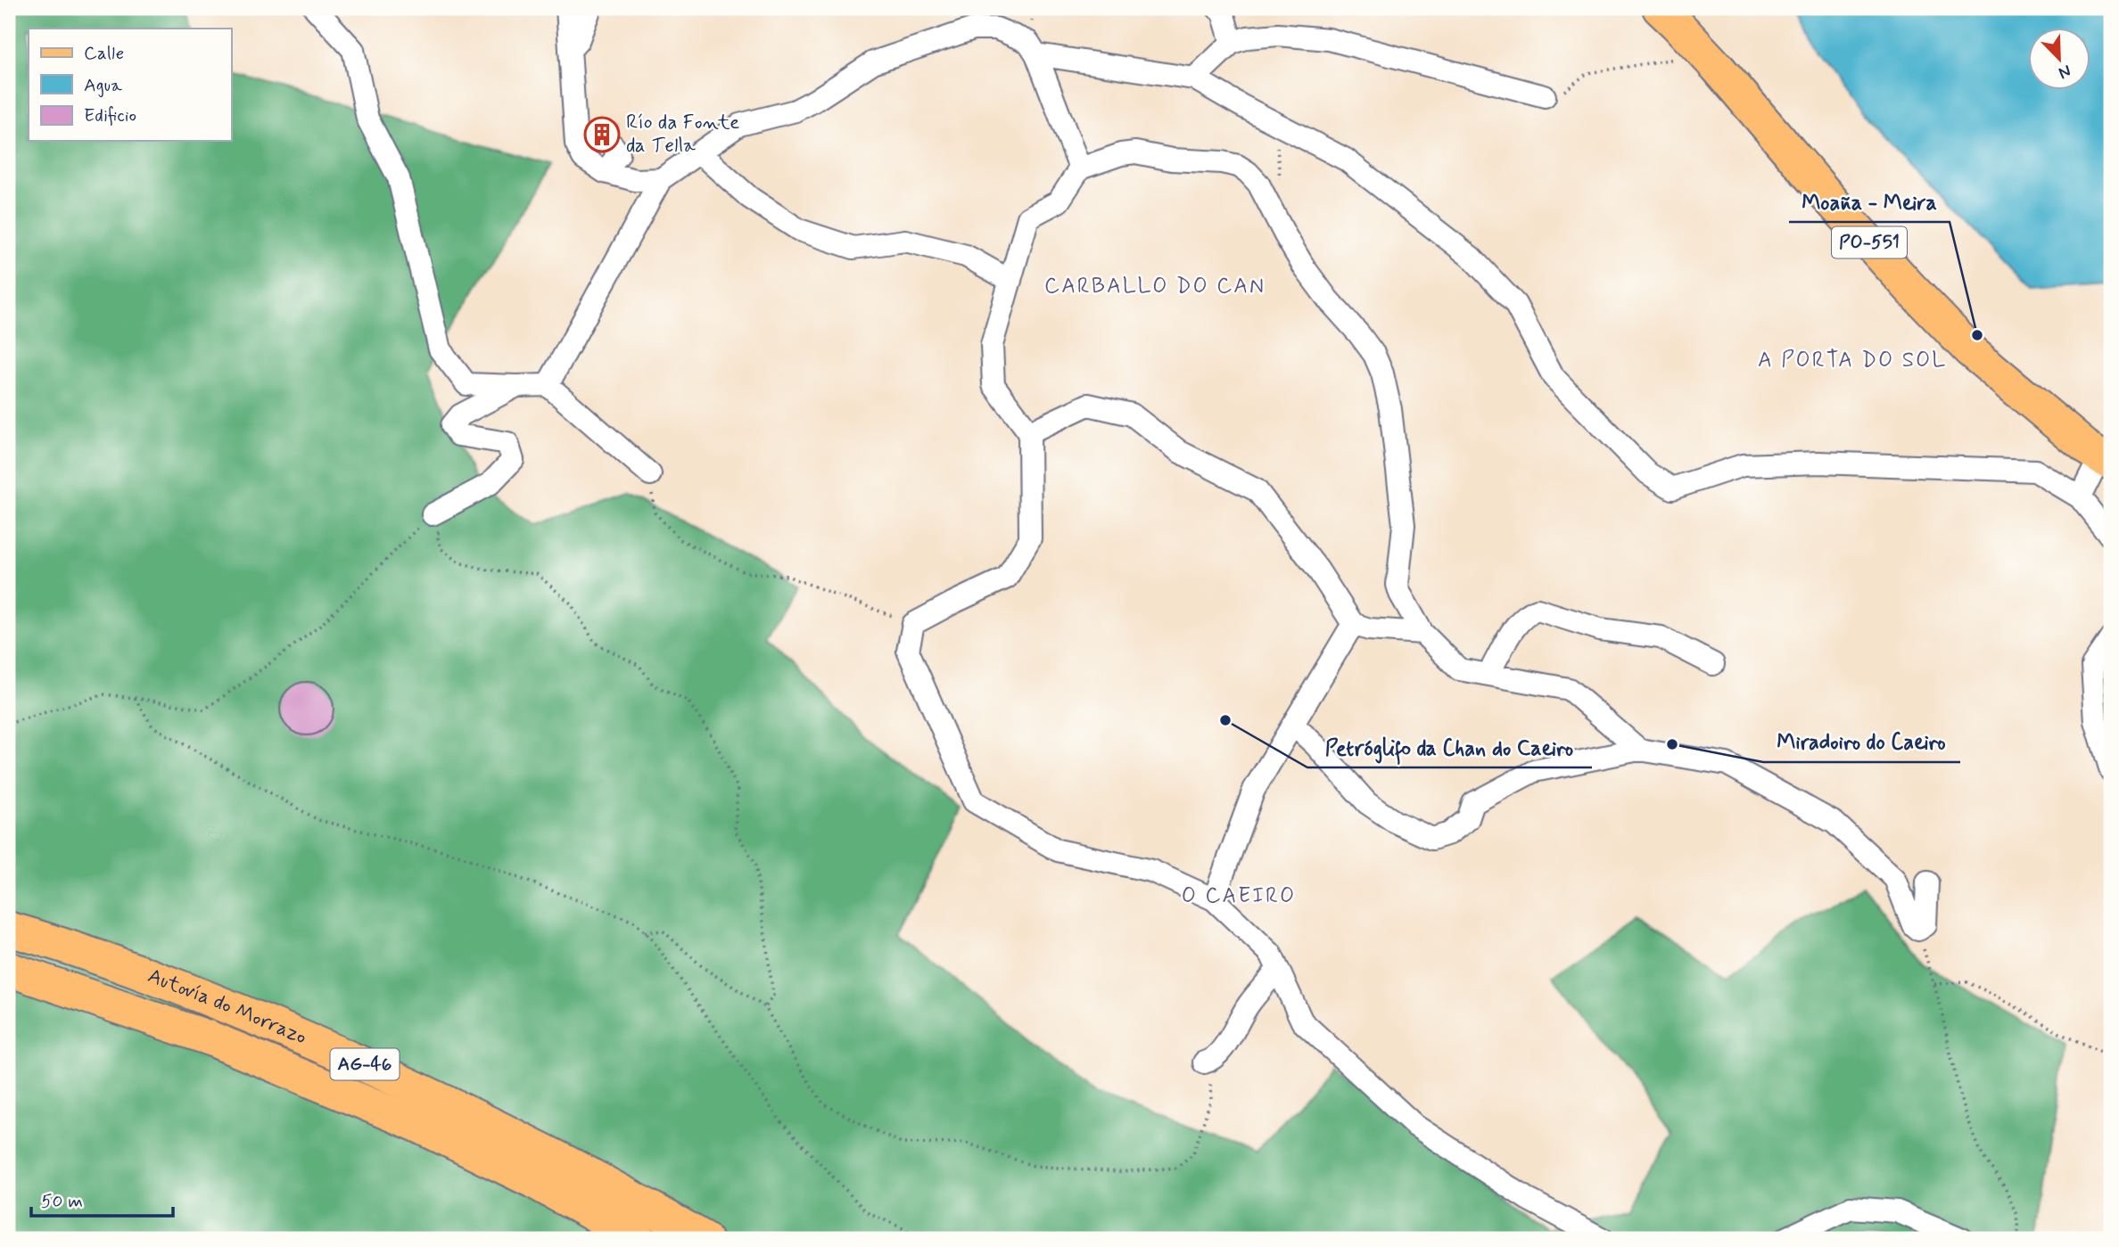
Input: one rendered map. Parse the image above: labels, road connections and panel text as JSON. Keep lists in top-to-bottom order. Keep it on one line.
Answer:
{"streets":{"main road":["PO-551","Autovía do Morrazo","AG-46"]},"districts":["CARBALLO DO CAN","A PORTA DO SOL","O CAEIRO"],"places":{"building":["Río da Fonte da Tella"],"other":["Moaña - Meira","Petróglifo da Chan do Caeiro","Miradoiro do Caeiro"]},"legend":["Calle","Agua","Edificio"],"scale_bar":"50 m","north":"bottom right"}
